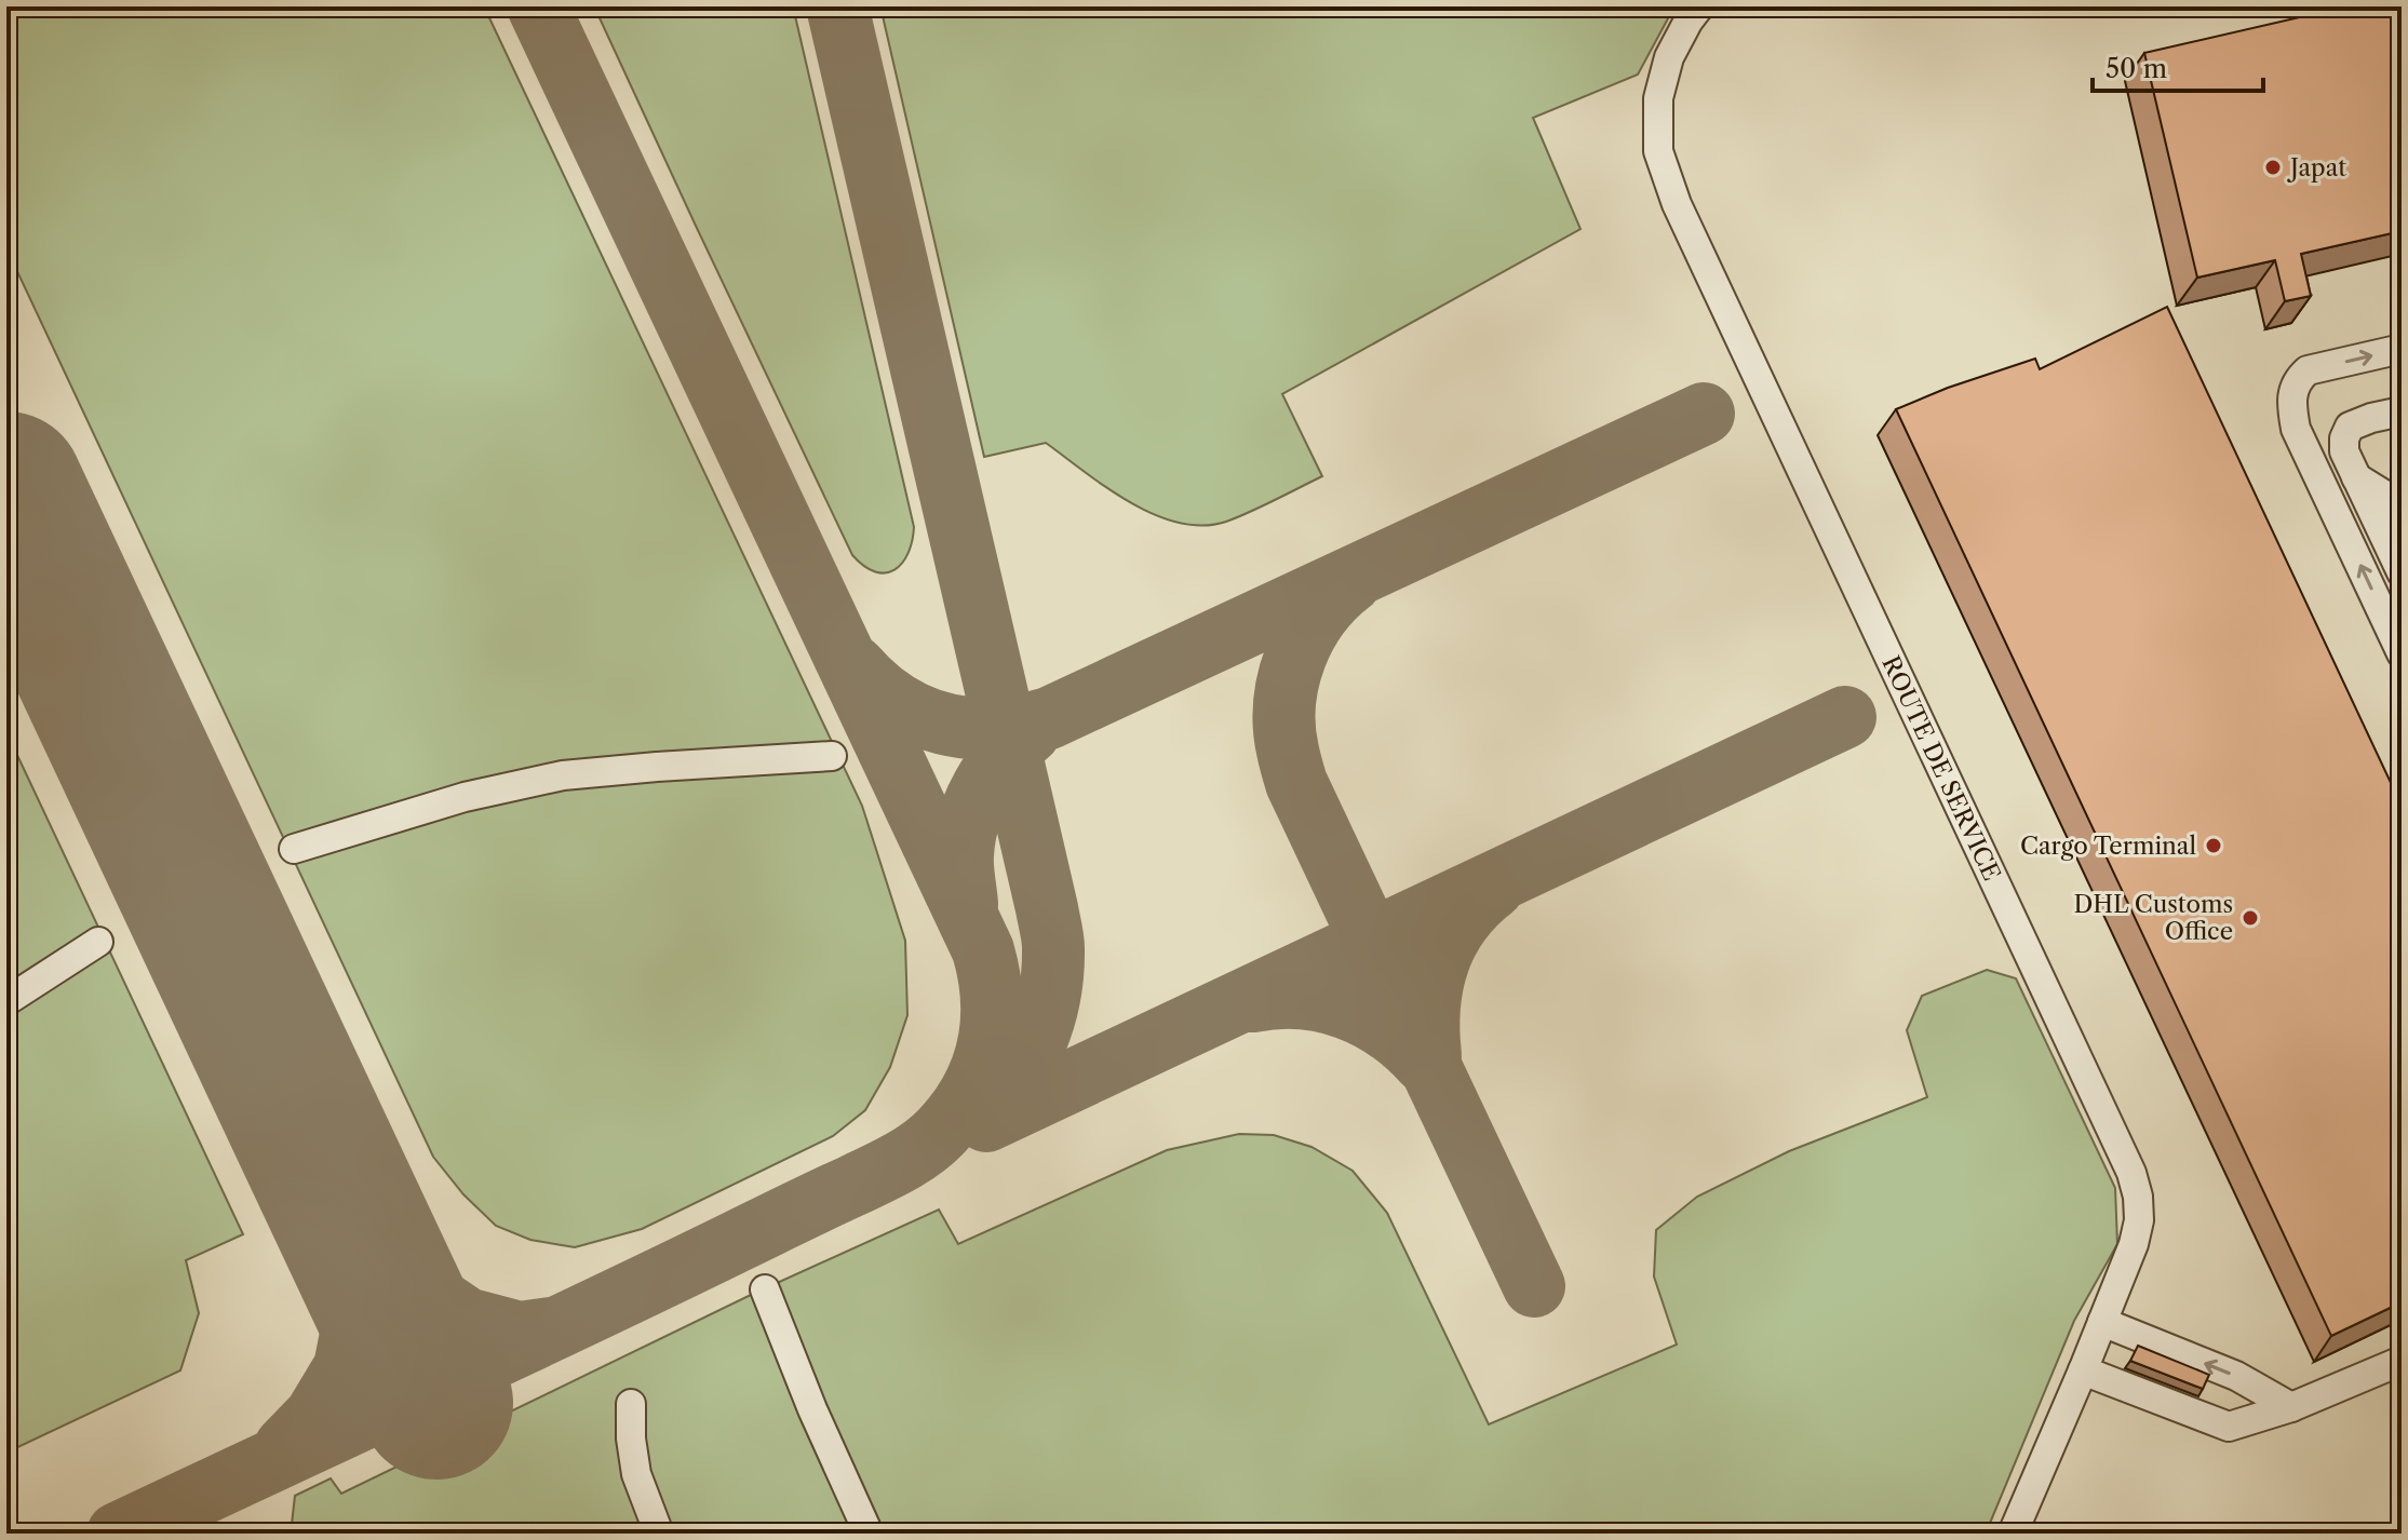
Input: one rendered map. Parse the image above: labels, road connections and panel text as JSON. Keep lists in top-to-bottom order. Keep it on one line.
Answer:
{"streets":{"lane":["ROUTE DE SERVICE"]},"places":["Japat","Cargo Terminal","DHL Customs Office"],"scale_bar":"50 m"}
